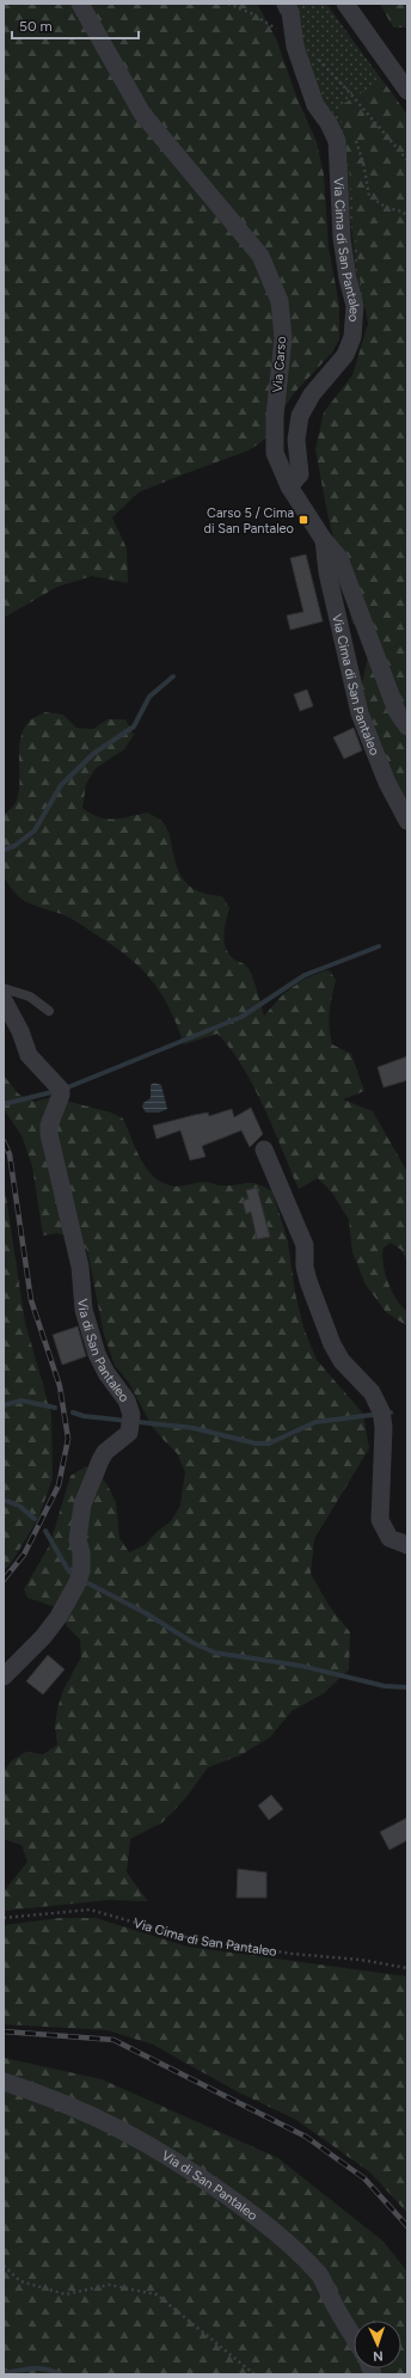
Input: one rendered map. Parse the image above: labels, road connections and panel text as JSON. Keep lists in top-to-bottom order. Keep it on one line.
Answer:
{"streets":{"street":["Via Cima di San Pantaleo","Via Carso","Via di San Pantaleo"]},"crossings":[["Via Cima di San Pantaleo","Via Carso"]],"places":{"transit":["Carso 5 / Cima di San Pantaleo"]},"scale_bar":"50 m","north":"bottom"}
